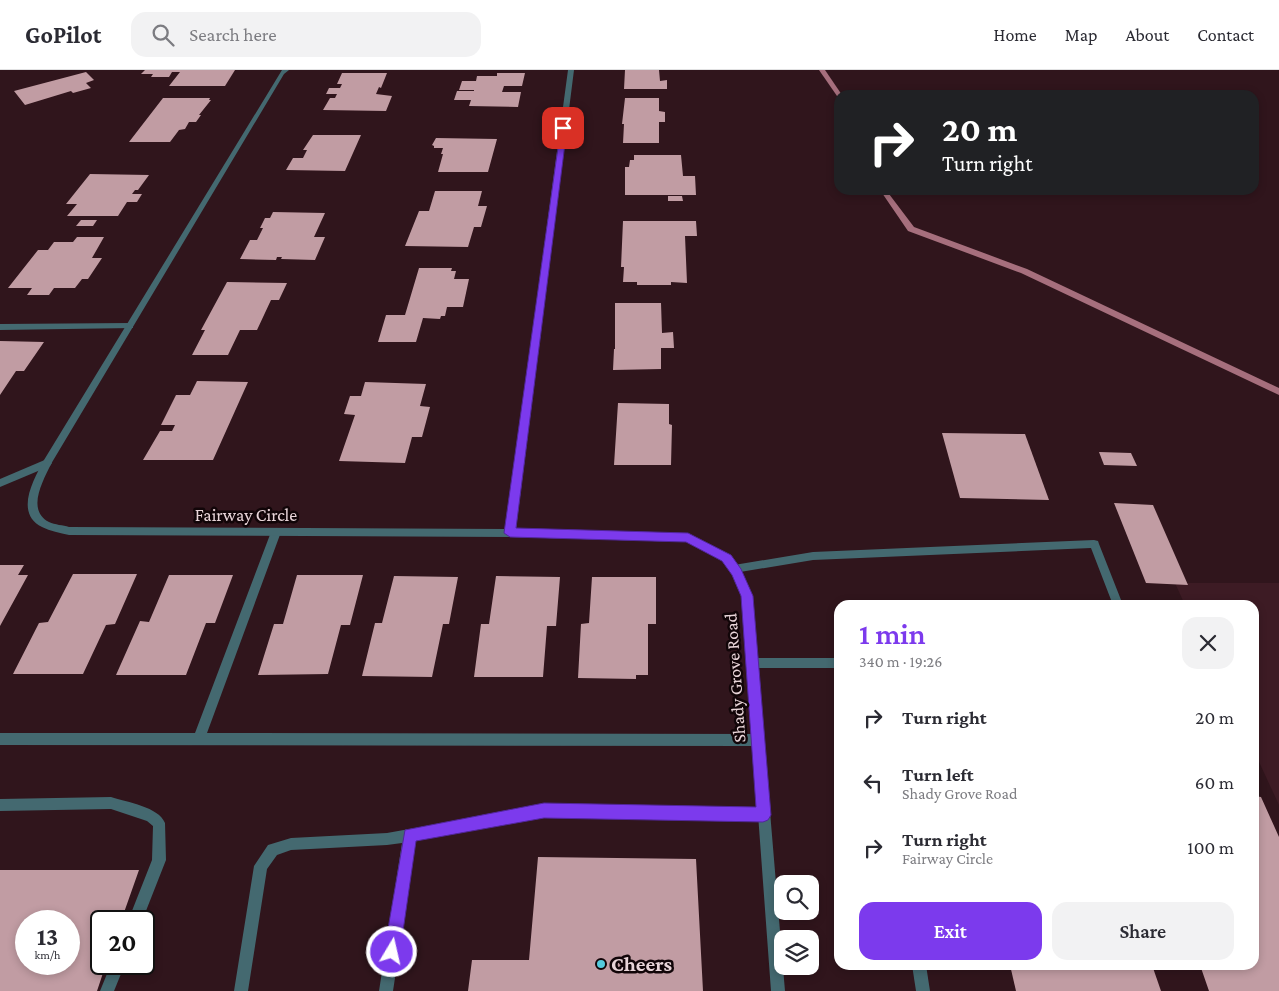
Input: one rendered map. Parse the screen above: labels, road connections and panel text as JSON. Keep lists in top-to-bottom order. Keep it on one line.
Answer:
{"streets":{"street":["Fairway Circle","Shady Grove Road"]},"crossings":[["Fairway Circle","Shady Grove Road"]],"places":["Cheers"],"page":{"header":"GoPilot","search":"Search here","nav":["Home","Map","About","Contact"],"turn":["20 m","Turn right"],"heading":["1 min","340 m · 19:26"],"list":[{"name":"Turn right","value":"20 m"},{"name":"Turn left","note":"Shady Grove Road","value":"60 m"},{"name":"Turn right","note":"Fairway Circle","value":"100 m"}],"buttons":["Exit","Share"],"speed":"13 km/h","limit":"20"}}
